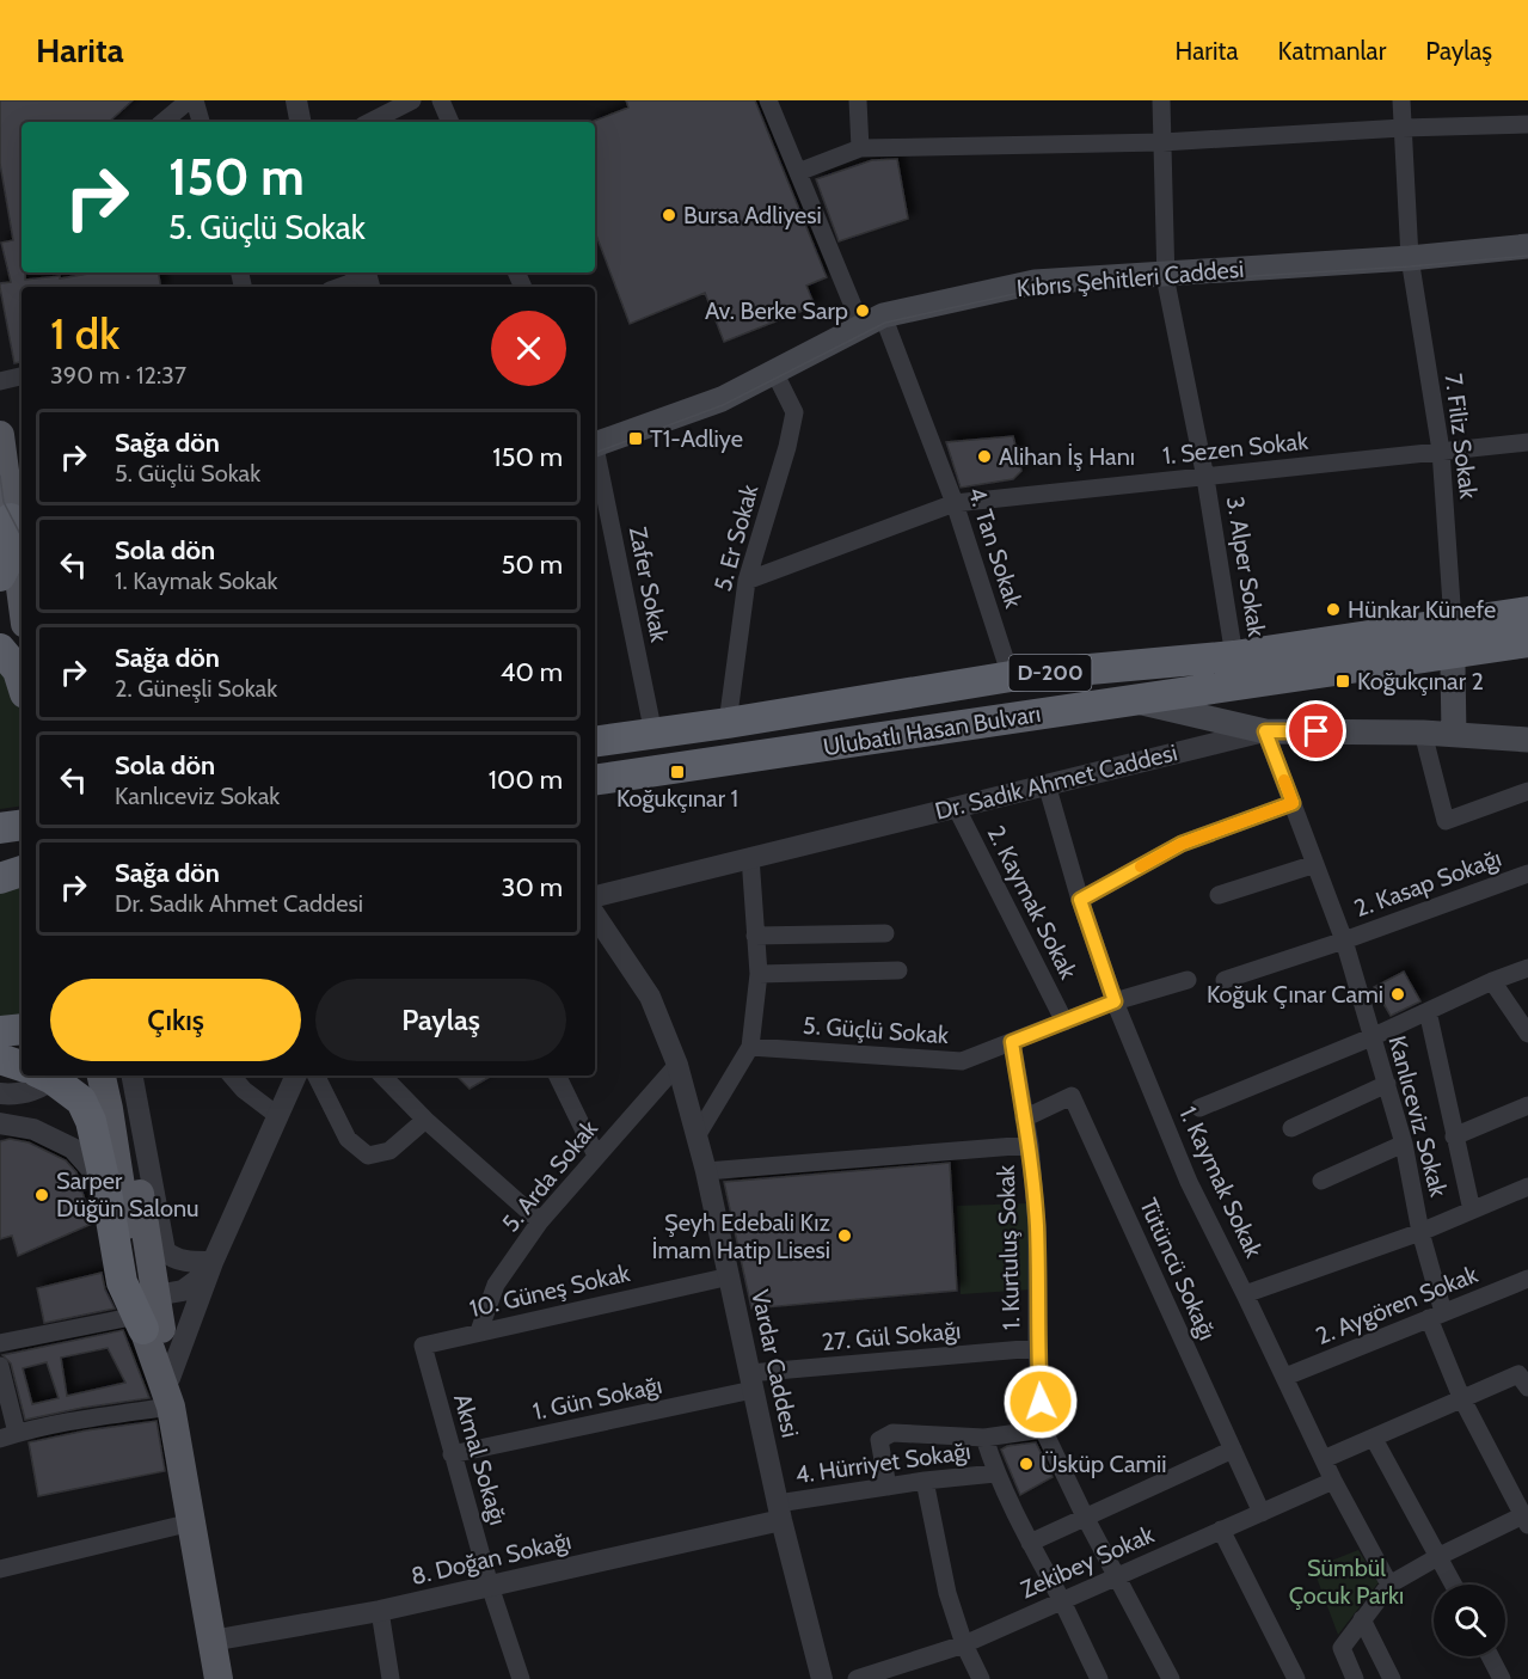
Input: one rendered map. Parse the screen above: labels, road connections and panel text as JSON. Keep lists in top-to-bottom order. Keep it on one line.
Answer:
{"streets":{"highway":["D-200","Ulubatlı Hasan Bulvarı"],"main road":["Kıbrıs Şehitleri Caddesi","Dr. Sadık Ahmet Caddesi"],"street":["7. Filiz Sokak","1. Sezen Sokak","5. Er Sokak","4. Tan Sokak","3. Alper Sokak","Zafer Sokak","2. Kasap Sokağı","2. Kaymak Sokak","5. Güçlü Sokak","Kanlıceviz Sokak","5. Arda Sokak","1. Kaymak Sokak","1. Kurtuluş Sokak","Tütüncü Sokağı","10. Güneş Sokak","2. Aygören Sokak","27. Gül Sokağı","Vardar Caddesi","1. Gün Sokağı","Akmal Sokağı","4. Hürriyet Sokağı","8. Doğan Sokağı","Zekibey Sokak"]},"crossings":[["Kıbrıs Şehitleri Caddesi","7. Filiz Sokak"],["Kıbrıs Şehitleri Caddesi","5. Er Sokak"],["Kıbrıs Şehitleri Caddesi","4. Tan Sokak"],["Kıbrıs Şehitleri Caddesi","3. Alper Sokak"],["7. Filiz Sokak","1. Sezen Sokak"],["7. Filiz Sokak","Ulubatlı Hasan Bulvarı"],["1. Sezen Sokak","5. Er Sokak"],["1. Sezen Sokak","4. Tan Sokak"],["1. Sezen Sokak","3. Alper Sokak"],["5. Er Sokak","Ulubatlı Hasan Bulvarı"],["4. Tan Sokak","Ulubatlı Hasan Bulvarı"],["3. Alper Sokak","Ulubatlı Hasan Bulvarı"],["Zafer Sokak","Ulubatlı Hasan Bulvarı"],["Dr. Sadık Ahmet Caddesi","2. Kaymak Sokak"],["Dr. Sadık Ahmet Caddesi","Kanlıceviz Sokak"],["Dr. Sadık Ahmet Caddesi","1. Kaymak Sokak"],["2. Kasap Sokağı","Kanlıceviz Sokak"],["2. Kaymak Sokak","5. Güçlü Sokak"],["5. Güçlü Sokak","1. Kaymak Sokak"],["5. Güçlü Sokak","1. Kurtuluş Sokak"],["Kanlıceviz Sokak","2. Aygören Sokak"],["5. Arda Sokak","10. Güneş Sokak"],["5. Arda Sokak","Vardar Caddesi"],["1. Kaymak Sokak","2. Aygören Sokak"],["1. Kaymak Sokak","Zekibey Sokak"],["1. Kurtuluş Sokak","Tütüncü Sokağı"],["1. Kurtuluş Sokak","27. Gül Sokağı"],["1. Kurtuluş Sokak","Zekibey Sokak"],["Tütüncü Sokağı","Zekibey Sokak"],["10. Güneş Sokak","Vardar Caddesi"],["10. Güneş Sokak","Akmal Sokağı"],["27. Gül Sokağı","Vardar Caddesi"],["27. Gül Sokağı","1. Gün Sokağı"],["Vardar Caddesi","1. Gün Sokağı"],["Vardar Caddesi","4. Hürriyet Sokağı"],["Vardar Caddesi","8. Doğan Sokağı"],["1. Gün Sokağı","Akmal Sokağı"],["Akmal Sokağı","8. Doğan Sokağı"],["4. Hürriyet Sokağı","8. Doğan Sokağı"]],"parks":["Sümbül Çocuk Parkı"],"places":{"other":["Bursa Adliyesi","Av. Berke Sarp","Alihan İş Hanı","Hünkar Künefe","Koğuk Çınar Cami","Sarper Düğün Salonu","Şeyh Edebali Kız İmam Hatip Lisesi","Üsküp Camii"],"transit":["T1-Adliye","Koğukçınar 2","Koğukçınar 1"]},"page":{"header":"Harita","nav":["Harita","Katmanlar","Paylaş"],"turn":["150 m","5. Güçlü Sokak"],"heading":["1 dk","390 m · 12:37"],"list":[{"name":"Sağa dön","note":"5. Güçlü Sokak","value":"150 m"},{"name":"Sola dön","note":"1. Kaymak Sokak","value":"50 m"},{"name":"Sağa dön","note":"2. Güneşli Sokak","value":"40 m"},{"name":"Sola dön","note":"Kanlıceviz Sokak","value":"100 m"},{"name":"Sağa dön","note":"Dr. Sadık Ahmet Caddesi","value":"30 m"}],"buttons":["Çıkış","Paylaş"]}}
